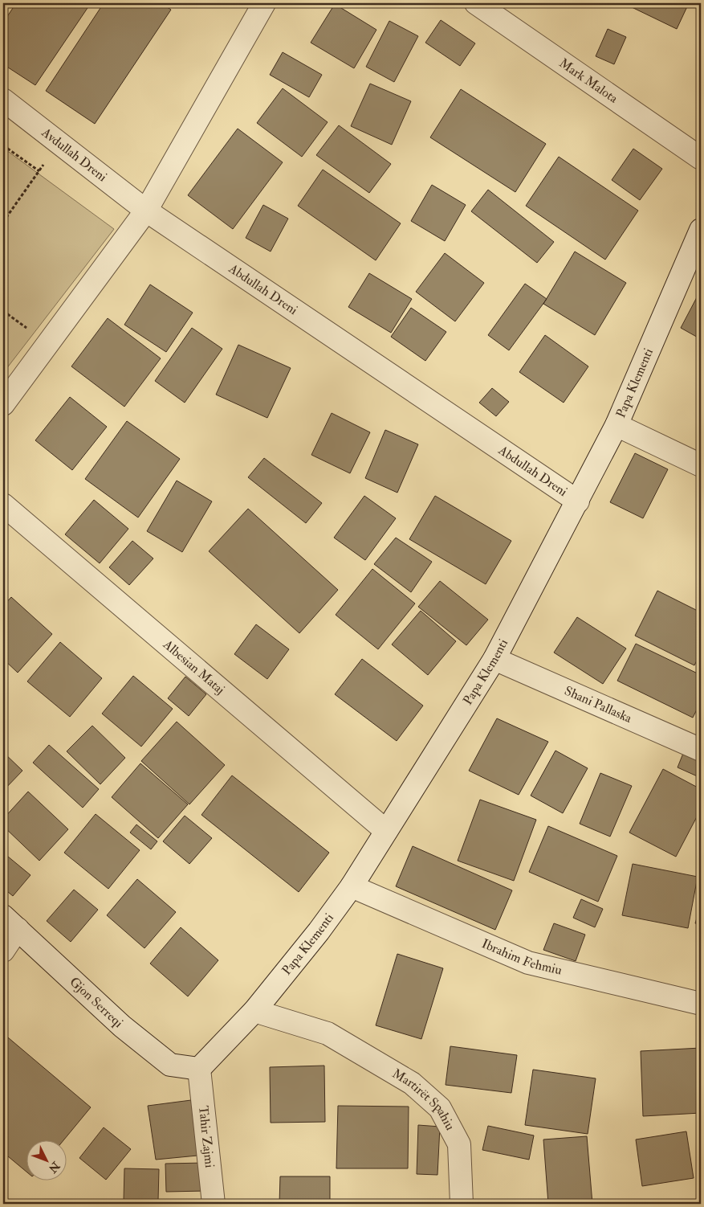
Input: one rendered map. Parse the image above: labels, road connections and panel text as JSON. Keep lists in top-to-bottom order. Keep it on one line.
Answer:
{"streets":{"street":["Mark Malota","Avdullah Dreni","Abdullah Dreni","Papa Klementi","Albesian Mataj","Shani Pallaska","Ibrahim Fehmiu","Gjon Serreqi","Martirët Spahiu","Tahir Zajmi"]},"crossings":[["Avdullah Dreni","Abdullah Dreni"],["Abdullah Dreni","Papa Klementi"],["Papa Klementi","Albesian Mataj"],["Papa Klementi","Shani Pallaska"],["Papa Klementi","Ibrahim Fehmiu"],["Papa Klementi","Gjon Serreqi"],["Papa Klementi","Martirët Spahiu"],["Papa Klementi","Tahir Zajmi"],["Gjon Serreqi","Tahir Zajmi"]],"north":"bottom right"}
